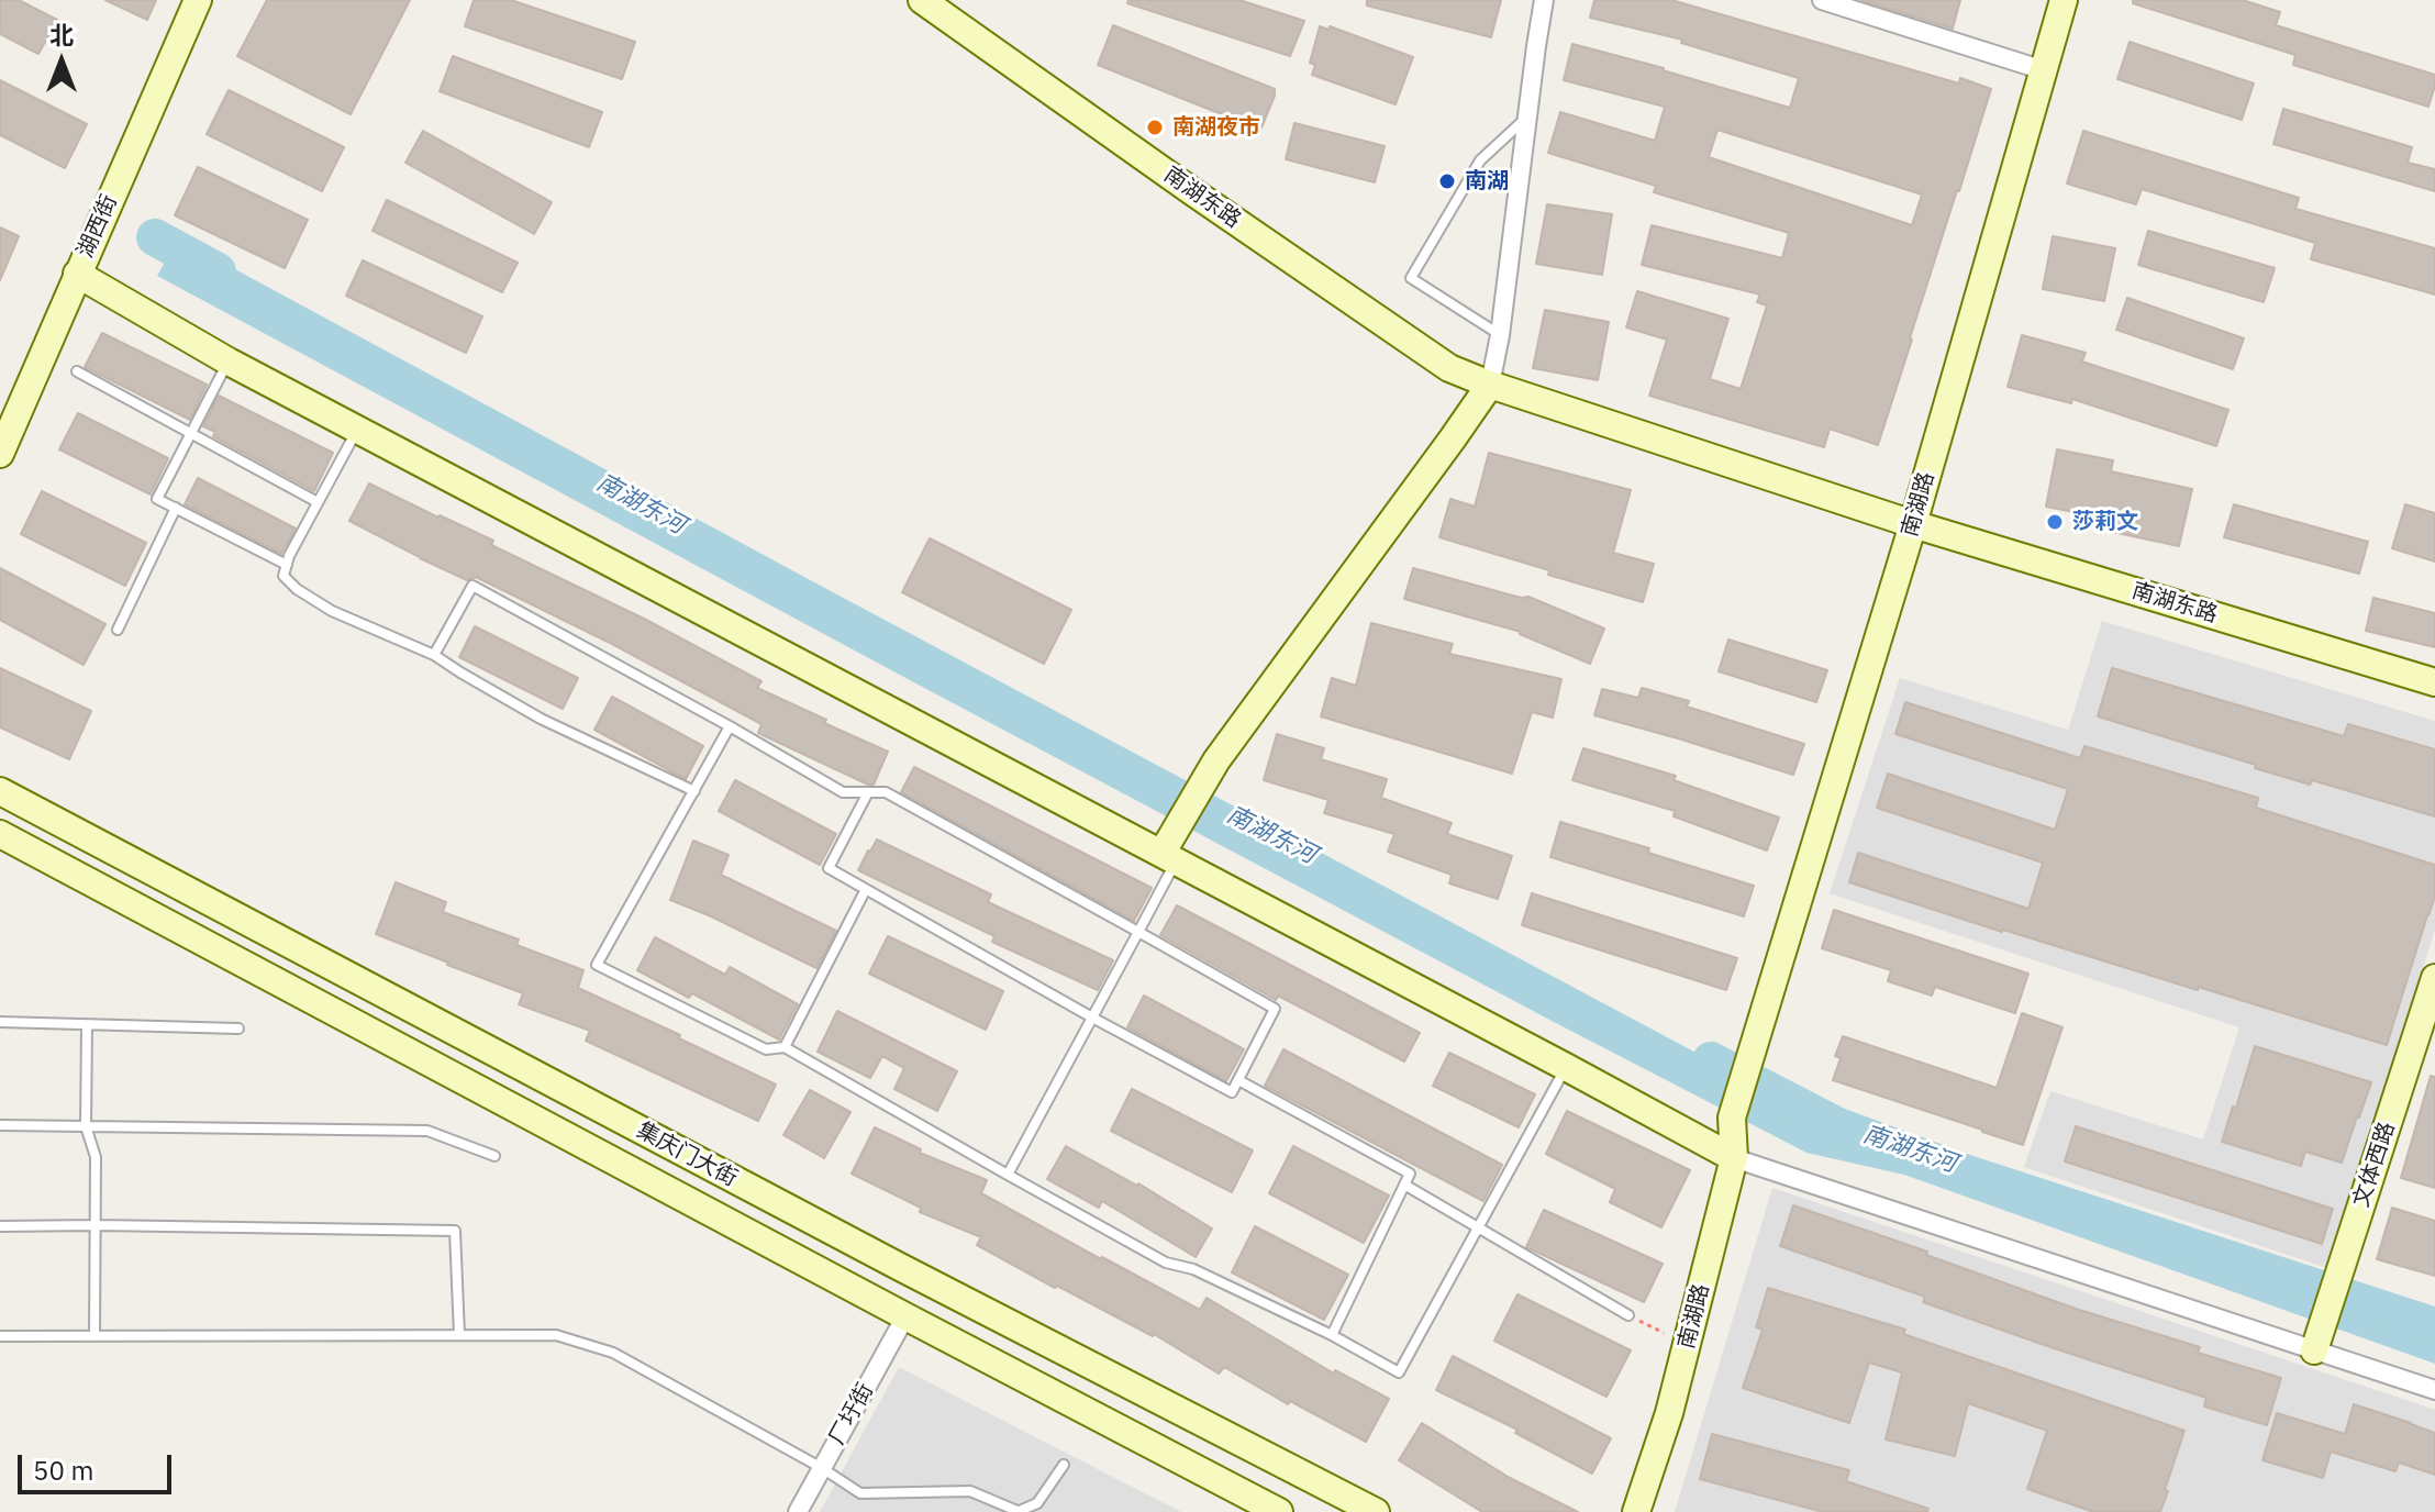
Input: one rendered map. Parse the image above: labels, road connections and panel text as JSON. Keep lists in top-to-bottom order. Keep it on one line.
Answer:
{"streets":{"street":["南湖东路","湖西街","南湖路","集庆门大街","文体西路","厂圩街"]},"crossings":[["南湖东路","南湖路"],["集庆门大街","厂圩街"]],"water":["南湖东河"],"places":["南湖夜市","南湖","莎莉文"],"scale_bar":"50 m","north":"top"}
